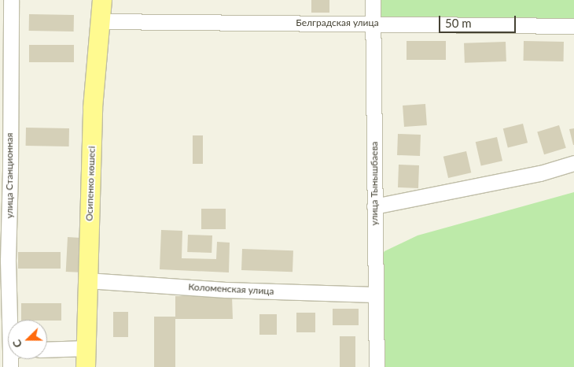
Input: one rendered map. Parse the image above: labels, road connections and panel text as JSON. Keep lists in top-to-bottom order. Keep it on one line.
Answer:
{"streets":{"main road":["Осипенко көшесі"],"street":["Белградская улица","улица Станционная","улица Тынышбаева","Коломенская улица"]},"crossings":[["Белградская улица","Осипенко көшесі"],["Белградская улица","улица Тынышбаева"],["Осипенко көшесі","Коломенская улица"],["улица Тынышбаева","Коломенская улица"]],"scale_bar":"50 m","north":"left"}
